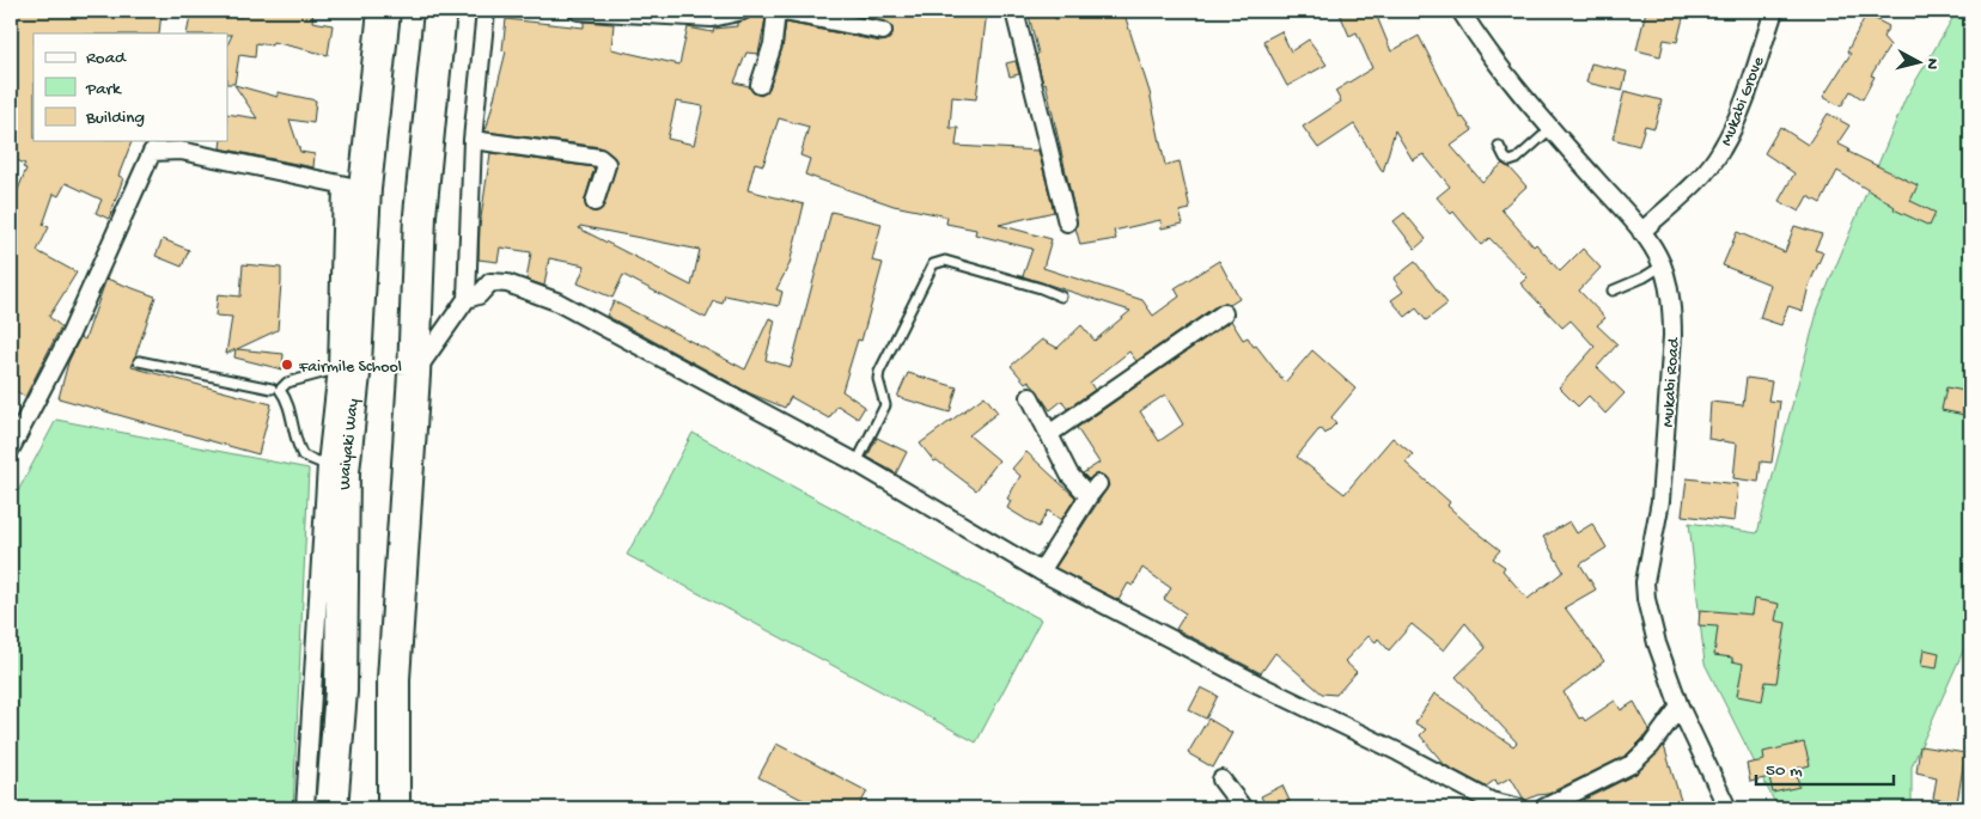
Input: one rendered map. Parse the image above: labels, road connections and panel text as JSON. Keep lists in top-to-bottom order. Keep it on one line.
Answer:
{"streets":{"highway":["Waiyaki Way"],"street":["Mukabi Grove","Mukabi Road"]},"crossings":[["Mukabi Grove","Mukabi Road"]],"places":["Fairmile School"],"legend":["Road","Park","Building"],"scale_bar":"50 m","north":"right"}
